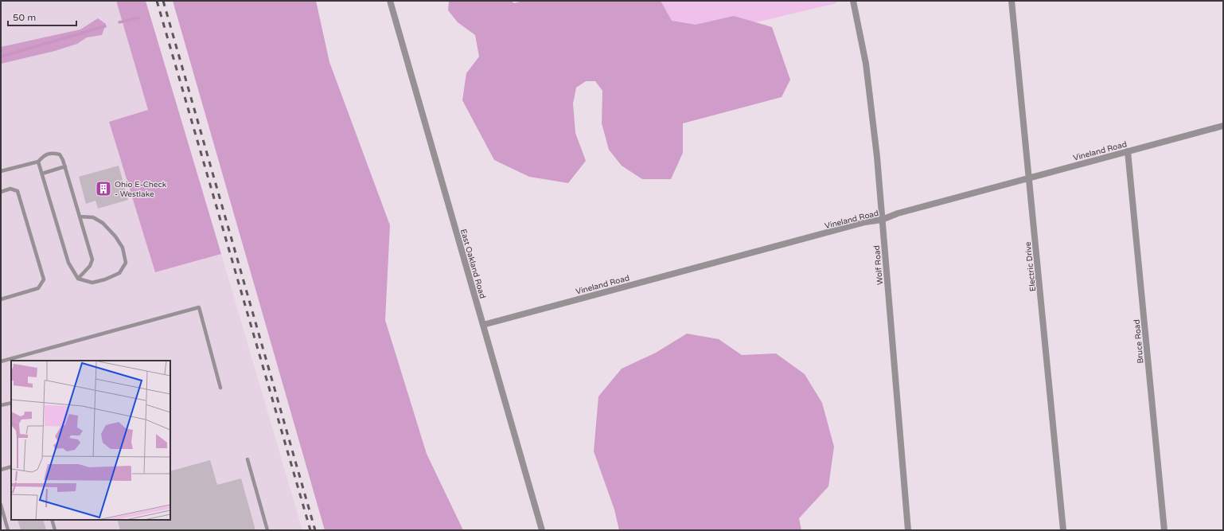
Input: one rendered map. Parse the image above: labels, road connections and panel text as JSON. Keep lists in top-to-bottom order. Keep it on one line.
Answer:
{"streets":{"street":["Vineland Road","East Oakland Road","Wolf Road","Electric Drive","Bruce Road"]},"crossings":[["Vineland Road","East Oakland Road"],["Vineland Road","Wolf Road"],["Vineland Road","Electric Drive"],["Vineland Road","Bruce Road"]],"places":{"building":["Ohio E-Check - Westlake"]},"scale_bar":"50 m"}
